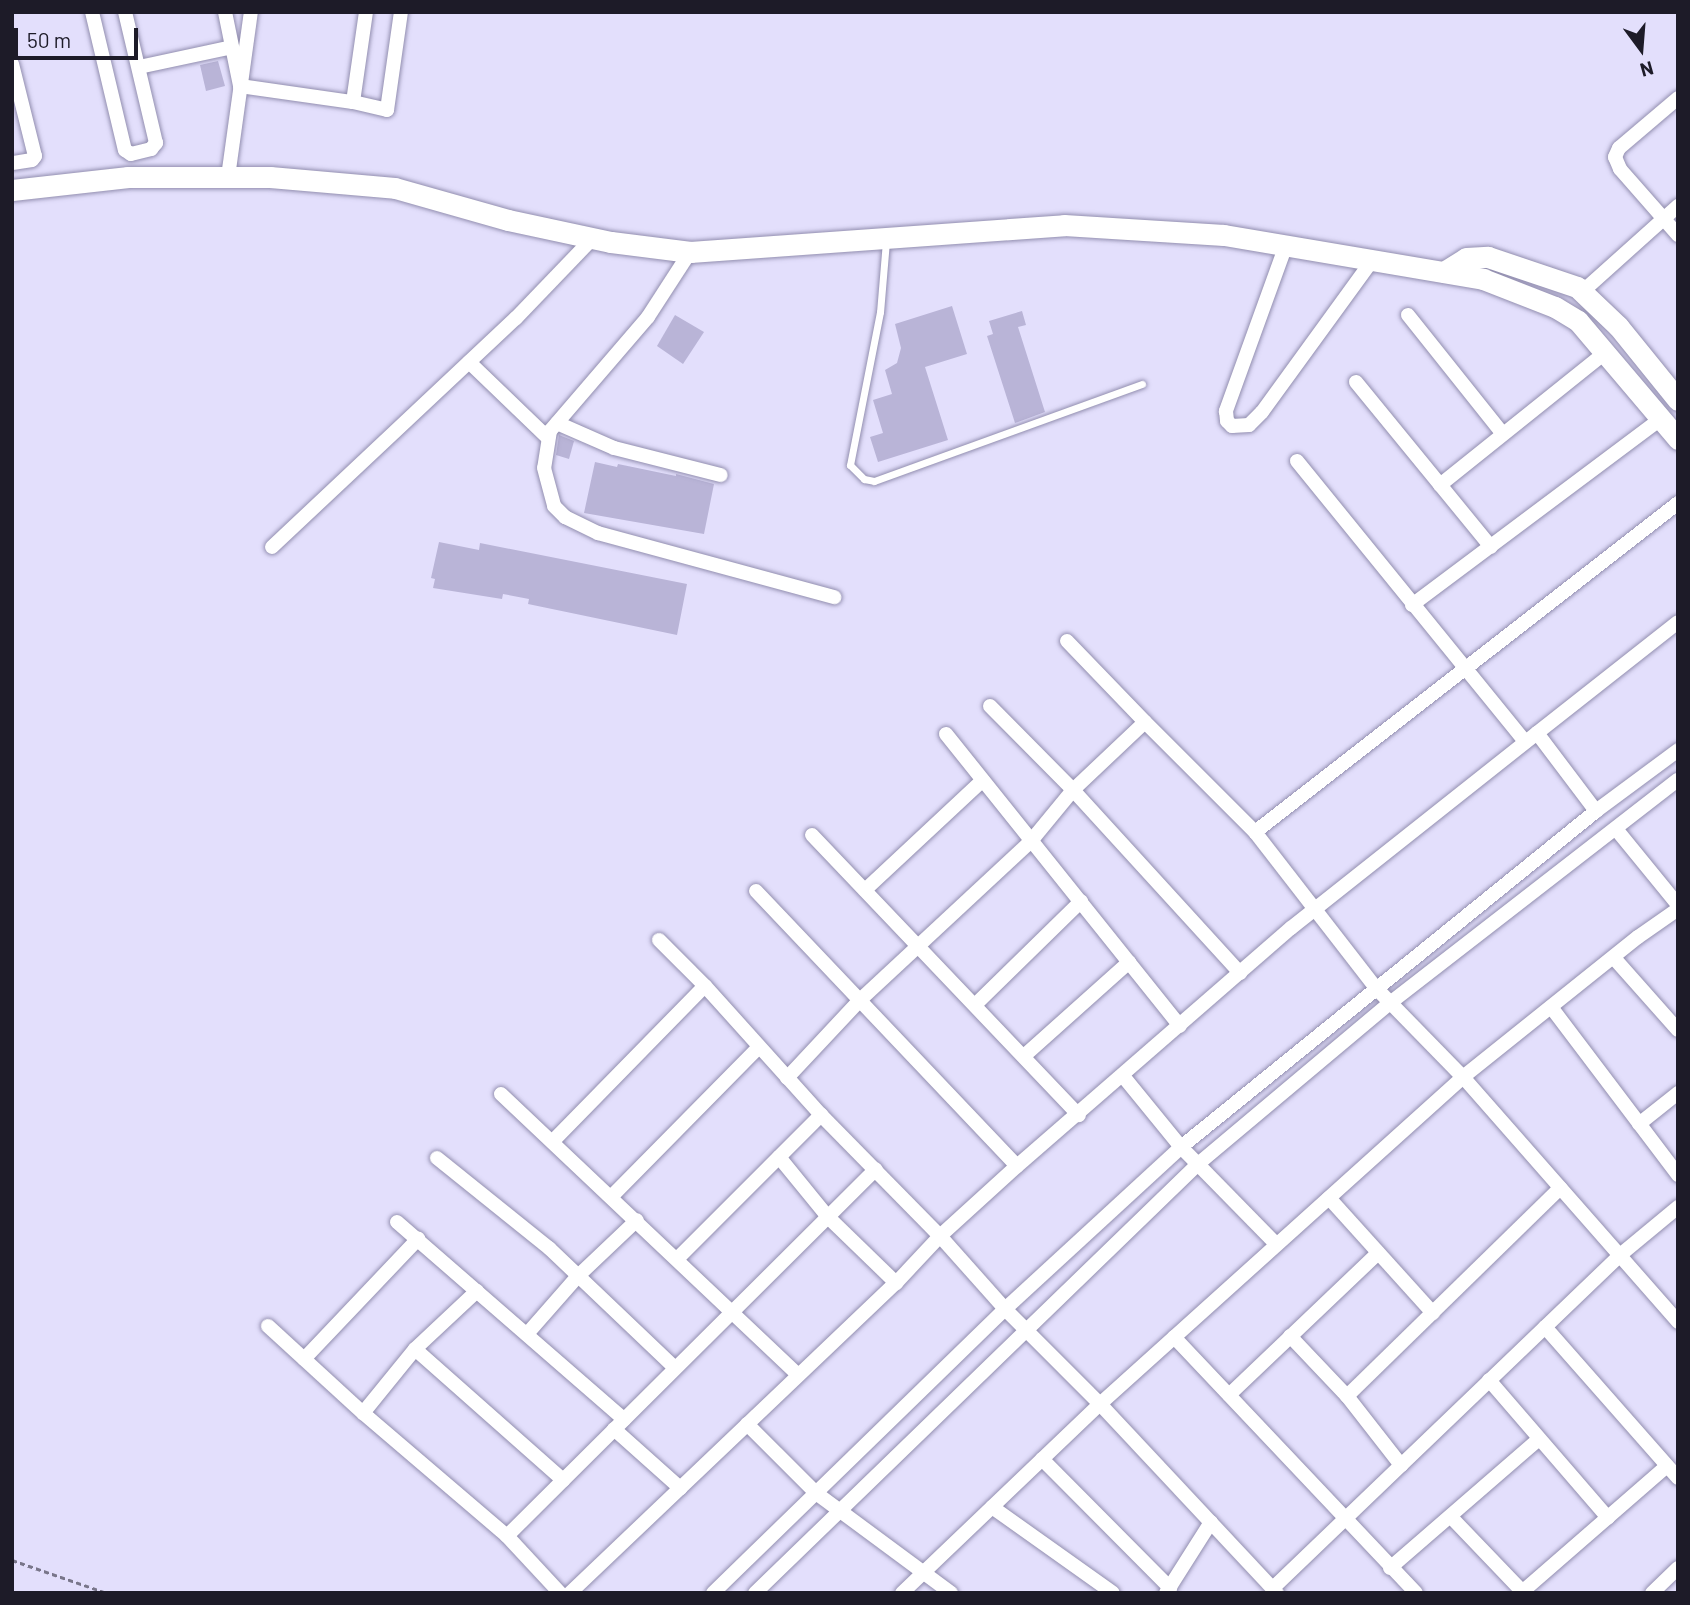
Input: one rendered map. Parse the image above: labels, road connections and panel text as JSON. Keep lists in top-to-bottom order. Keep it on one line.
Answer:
{"scale_bar":"50 m","north":"bottom"}
